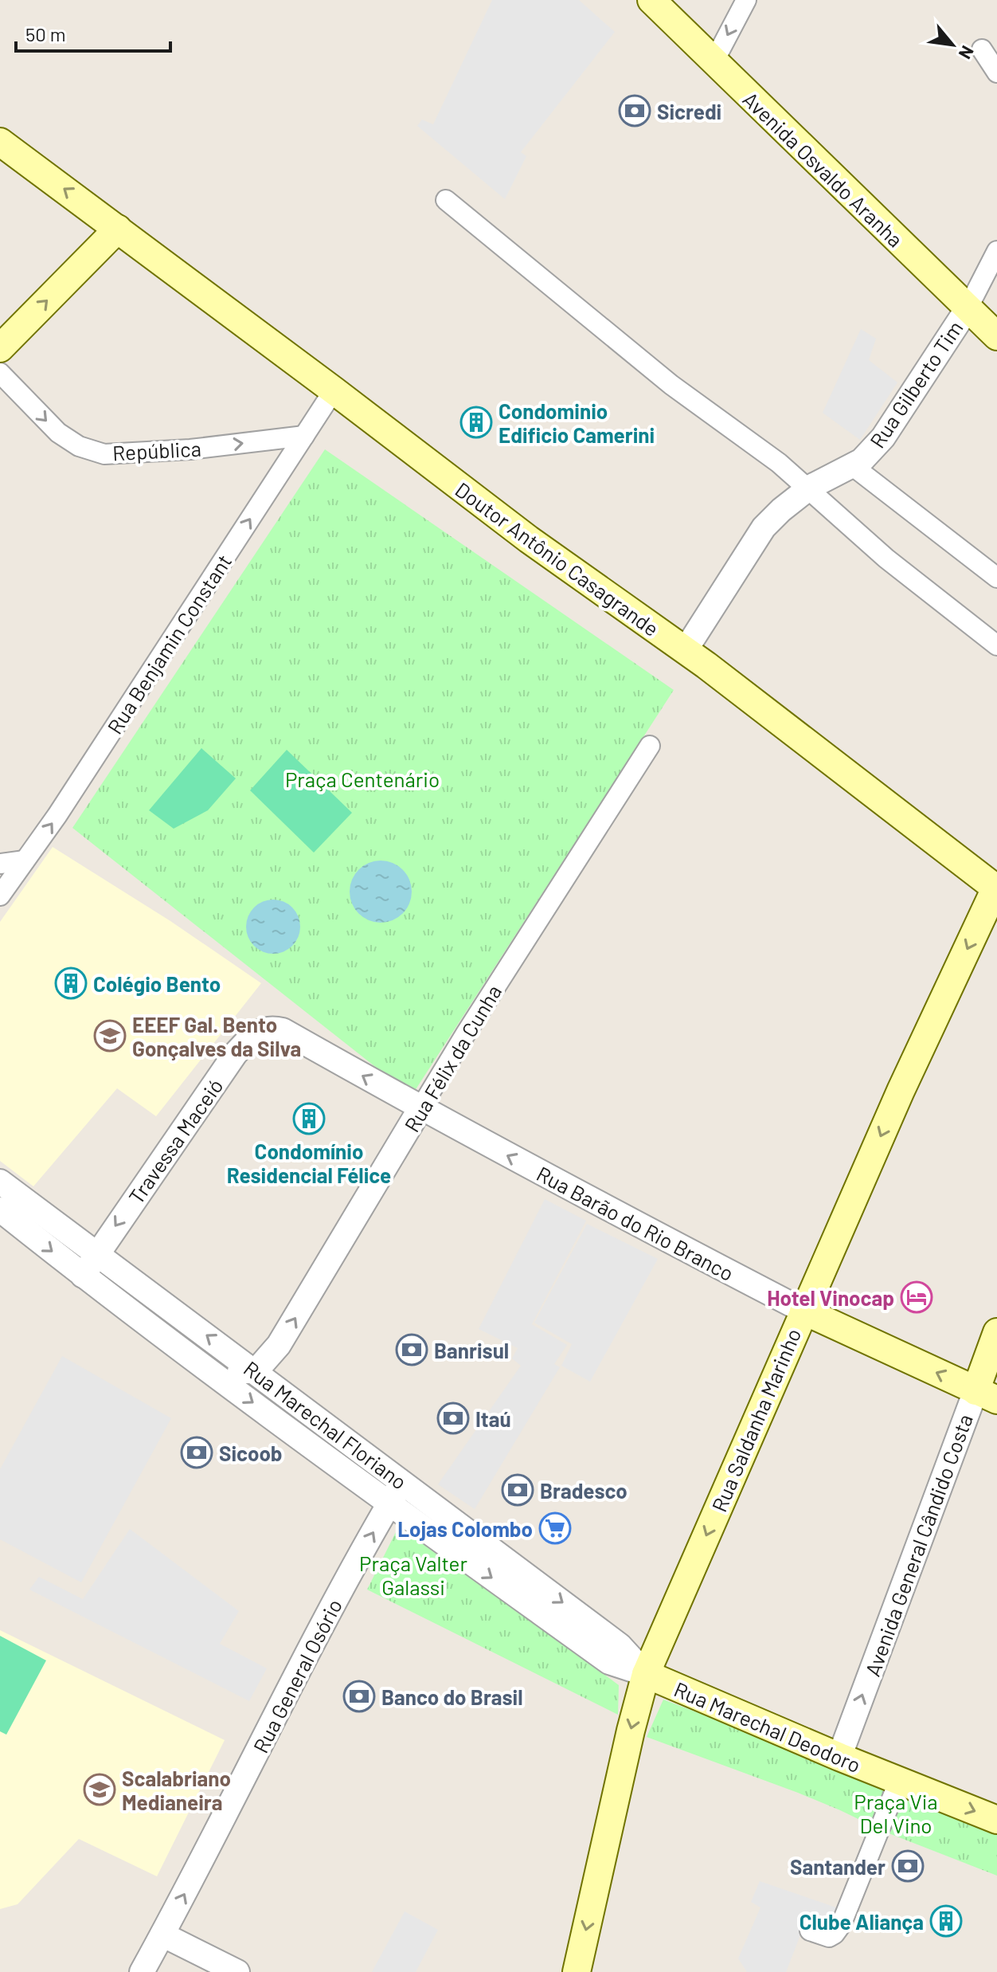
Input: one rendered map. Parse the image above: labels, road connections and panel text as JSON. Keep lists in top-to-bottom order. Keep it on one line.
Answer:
{"streets":{"main road":["Avenida Osvaldo Aranha","Doutor Antônio Casagrande","Rua Barão do Rio Branco","Rua Saldanha Marinho","Avenida General Cândido Costa","Rua Marechal Deodoro"],"street":["Rua Gilberto Tim","República","Rua Benjamin Constant","Rua Félix da Cunha","Travessa Maceió","Rua Marechal Floriano","Rua General Osório"]},"crossings":[["Avenida Osvaldo Aranha","Rua Gilberto Tim"],["Rua Gilberto Tim","Doutor Antônio Casagrande"],["República","Rua Benjamin Constant"],["Doutor Antônio Casagrande","Rua Benjamin Constant"],["Doutor Antônio Casagrande","Rua Saldanha Marinho"],["Rua Félix da Cunha","Rua Barão do Rio Branco"],["Rua Félix da Cunha","Rua Marechal Floriano"],["Travessa Maceió","Rua Barão do Rio Branco"],["Travessa Maceió","Rua Marechal Floriano"],["Rua Barão do Rio Branco","Rua Saldanha Marinho"],["Rua Barão do Rio Branco","Avenida General Cândido Costa"],["Rua Saldanha Marinho","Rua Marechal Floriano"],["Rua Saldanha Marinho","Rua Marechal Deodoro"],["Rua Marechal Floriano","Rua General Osório"],["Rua Marechal Floriano","Rua Marechal Deodoro"],["Avenida General Cândido Costa","Rua Marechal Deodoro"]],"one_way":["República","Rua Benjamin Constant","Rua Félix da Cunha","Travessa Maceió","Rua Barão do Rio Branco","Rua Saldanha Marinho","Avenida General Cândido Costa","Rua General Osório"],"parks":["Praça Centenário","Praça Valter Galassi","Praça Via Del Vino"],"places":{"bank":["Sicredi","Banrisul","Itaú","Sicoob","Bradesco","Banco do Brasil","Santander"],"building":["Condominio Edificio Camerini","Colégio Bento","Condomínio Residencial Félice","Clube Aliança"],"school or university":["EEEF Gal. Bento Gonçalves da Silva","Scalabriano Medianeira"],"hotel":["Hotel Vinocap"],"supermarket":["Lojas Colombo"]},"scale_bar":"50 m","north":"bottom right"}
